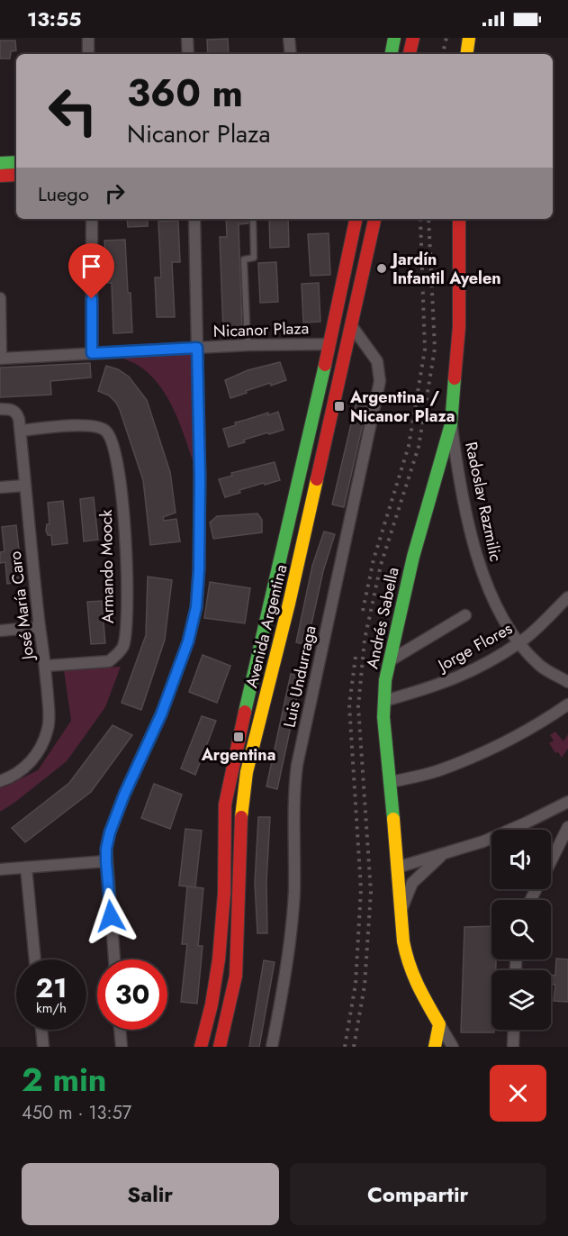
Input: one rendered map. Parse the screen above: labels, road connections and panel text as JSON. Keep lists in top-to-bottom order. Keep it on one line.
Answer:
{"streets":{"main road":["Andrés Sabella","Avenida Argentina"],"street":["Nicanor Plaza","Radoslav Razmilic","Armando Moock","José María Caro","Jorge Flores","Luis Undurraga"]},"crossings":[["Nicanor Plaza","Avenida Argentina"],["Radoslav Razmilic","Andrés Sabella"],["Radoslav Razmilic","Jorge Flores"],["Armando Moock","José María Caro"],["Andrés Sabella","Jorge Flores"],["Avenida Argentina","Luis Undurraga"]],"places":{"other":["Jardín Infantil Ayelen"],"transit":["Argentina / Nicanor Plaza","Argentina"]},"page":{"status":"13:55","turn":["360 m","Nicanor Plaza"],"then":"Luego","speed":"21 km/h","limit":"30","heading":["2 min","450 m · 13:57"],"buttons":["Salir","Compartir"]}}
